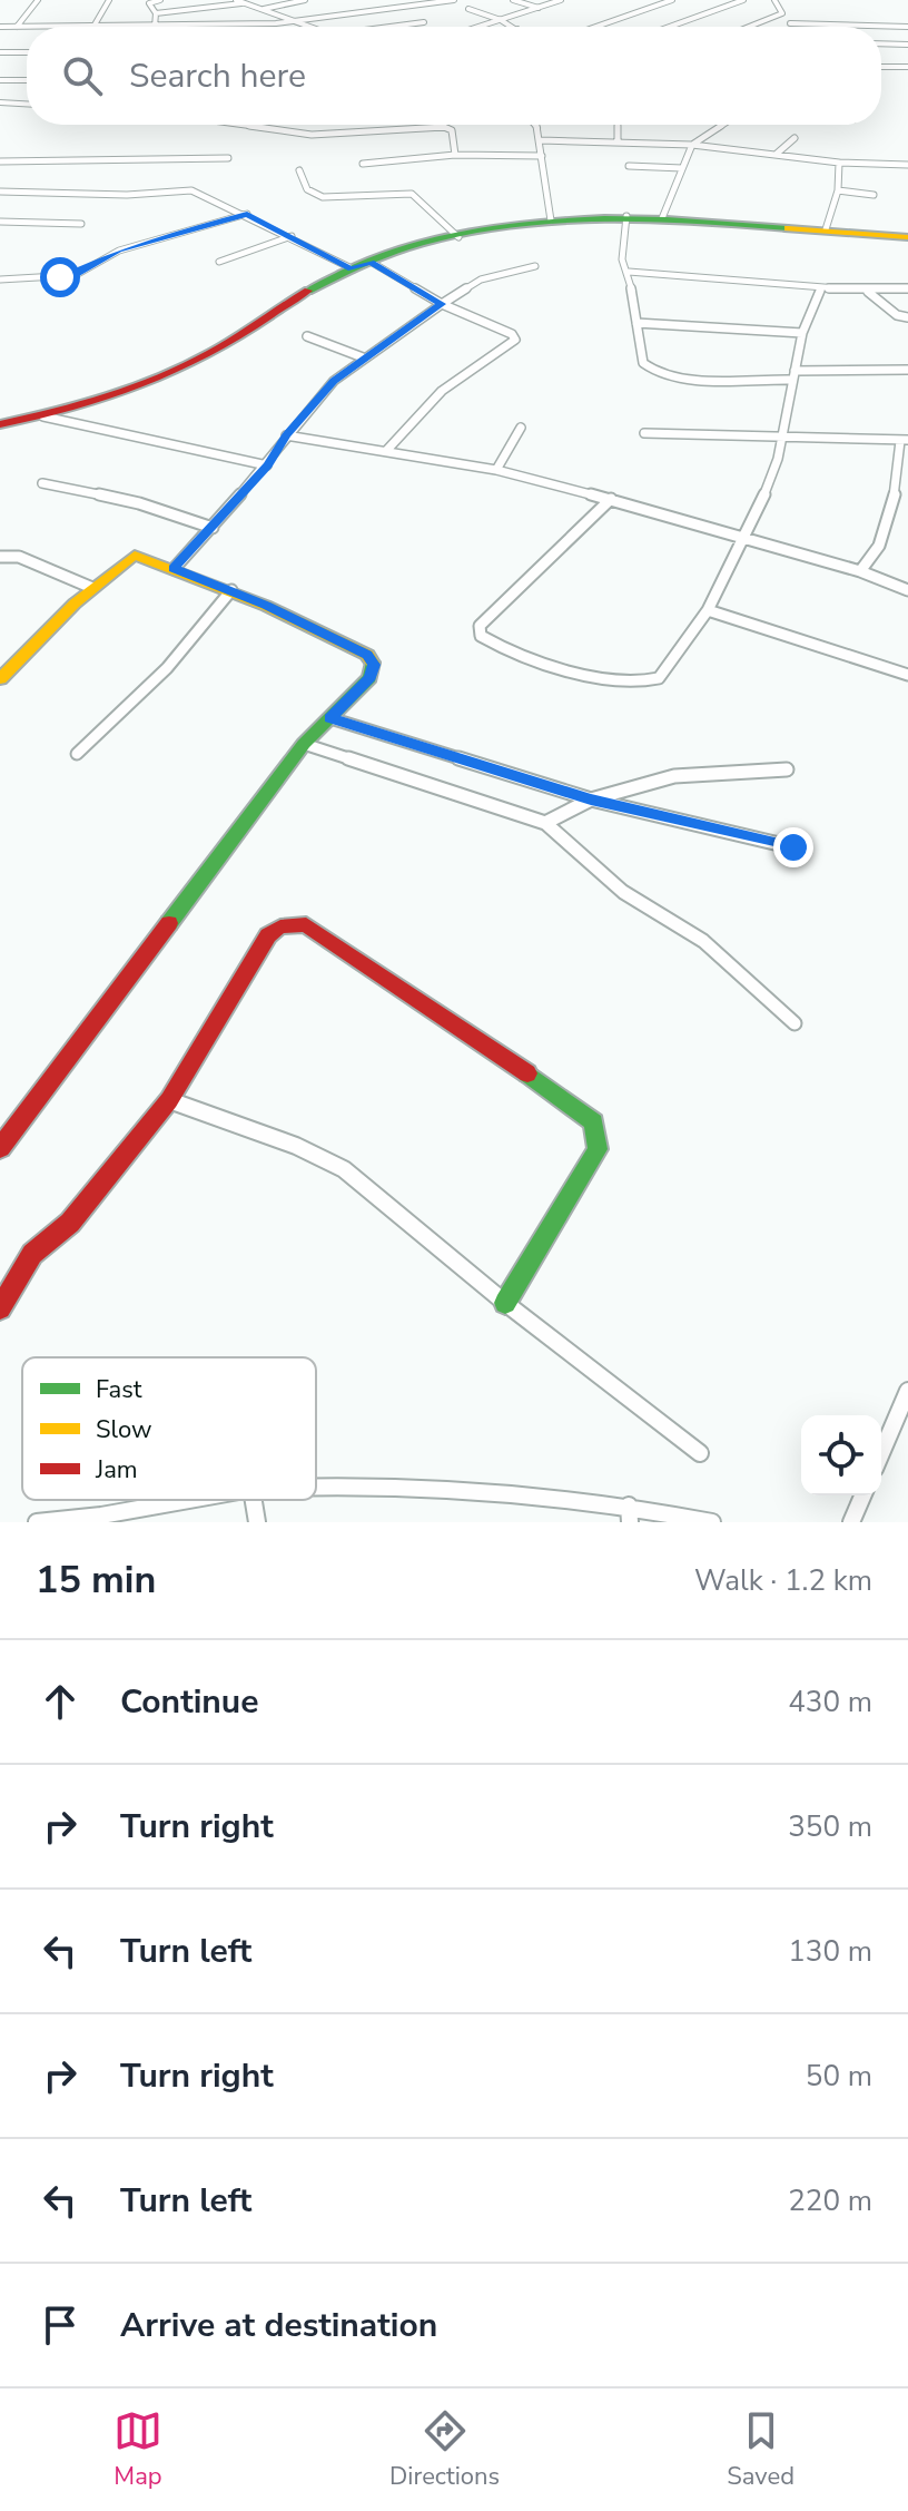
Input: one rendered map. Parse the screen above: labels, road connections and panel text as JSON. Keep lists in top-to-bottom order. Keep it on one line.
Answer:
{"legend":["Fast","Slow","Jam"],"page":{"search":"Search here","heading":["15 min","Walk · 1.2 km"],"list":[["Continue","430 m"],["Turn right","350 m"],["Turn left","130 m"],["Turn right","50 m"],["Turn left","220 m"],"Arrive at destination"],"nav":["Map","Directions","Saved"]}}
